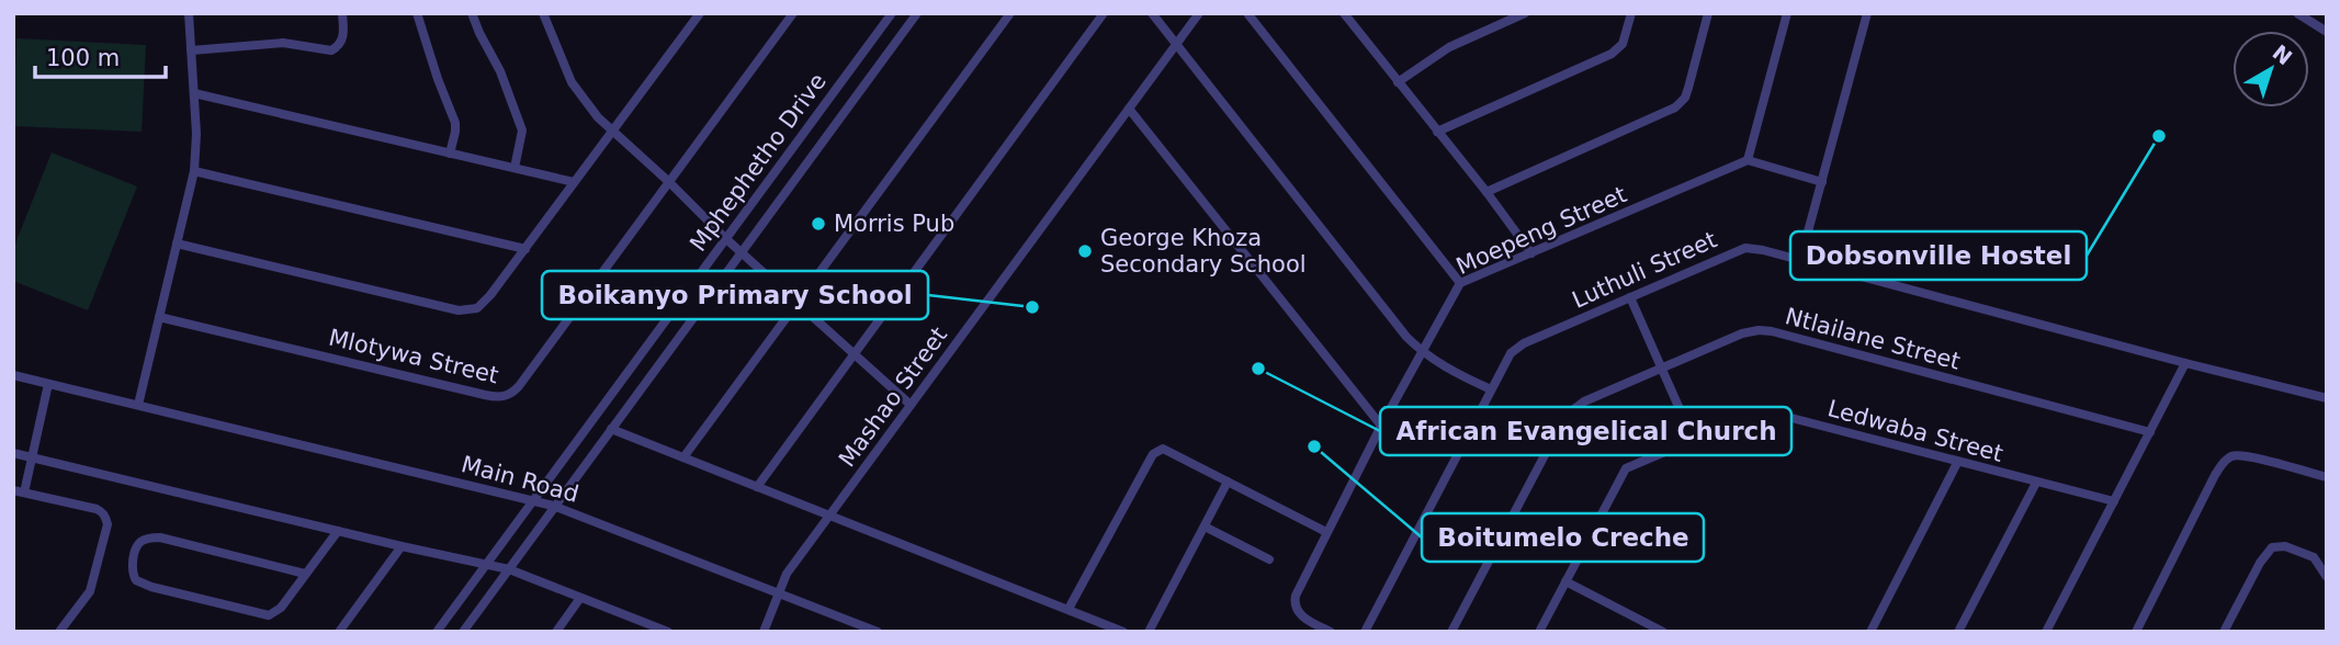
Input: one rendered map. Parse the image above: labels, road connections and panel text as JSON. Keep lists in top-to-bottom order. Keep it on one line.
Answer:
{"streets":{"street":["Mphephetho Drive","Moepeng Street","Luthuli Street","Ntlailane Street","Mlotywa Street","Mashao Street","Ledwaba Street","Main Road"]},"crossings":[["Mphephetho Drive","Main Road"],["Mashao Street","Main Road"]],"places":["Dobsonville Hostel","Morris Pub","George Khoza Secondary School","Boikanyo Primary School","African Evangelical Church","Boitumelo Creche"],"scale_bar":"100 m","north":"top right"}
